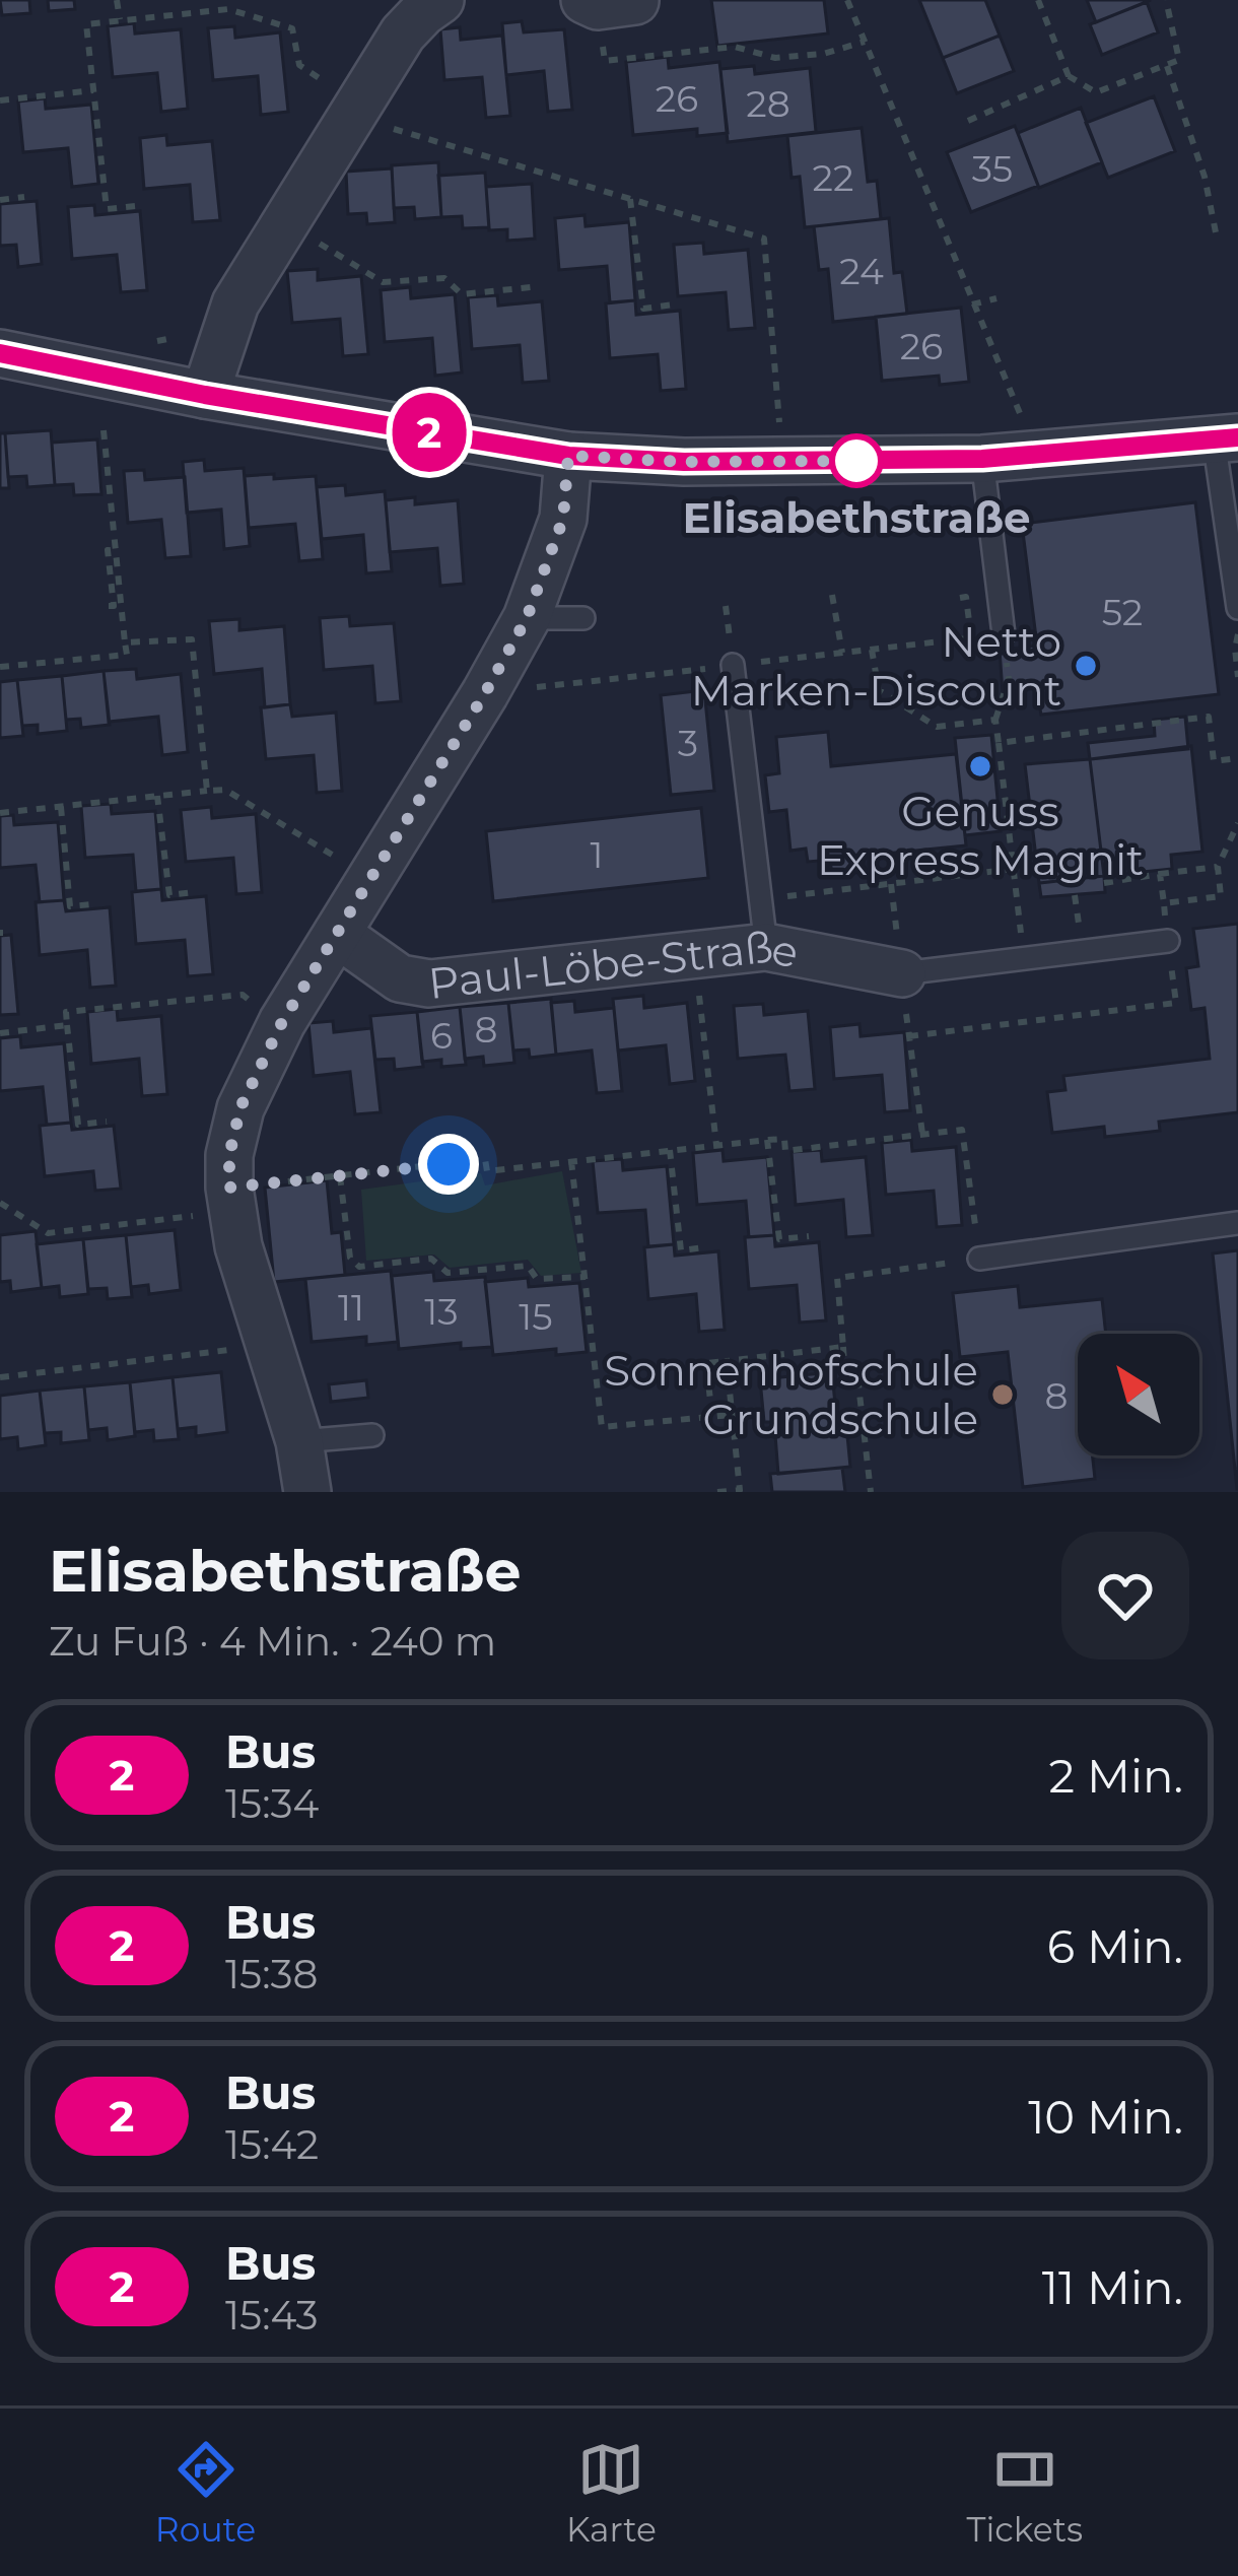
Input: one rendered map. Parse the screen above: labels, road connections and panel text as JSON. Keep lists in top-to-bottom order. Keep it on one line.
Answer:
{"streets":{"street":["Paul-Löbe-Straße"]},"places":["Elisabethstraße","Netto Marken-Discount","Genuss Express Magnit","Sonnenhofschule Grundschule"],"lines":["bus line 2"],"house_numbers":["26","28","35","22","24","26","52","3","1","8","6","11","13","15","8"],"north":"top left","page":{"on_map":"2","heading":["Elisabethstraße","Zu Fuß · 4 Min. · 240 m"],"list":[{"mark":"2","name":"Bus","note":"15:34","value":"2 Min."},{"mark":"2","name":"Bus","note":"15:38","value":"6 Min."},{"mark":"2","name":"Bus","note":"15:42","value":"10 Min."},{"mark":"2","name":"Bus","note":"15:43","value":"11 Min."}],"tabs":["Route","Karte","Tickets"]}}
